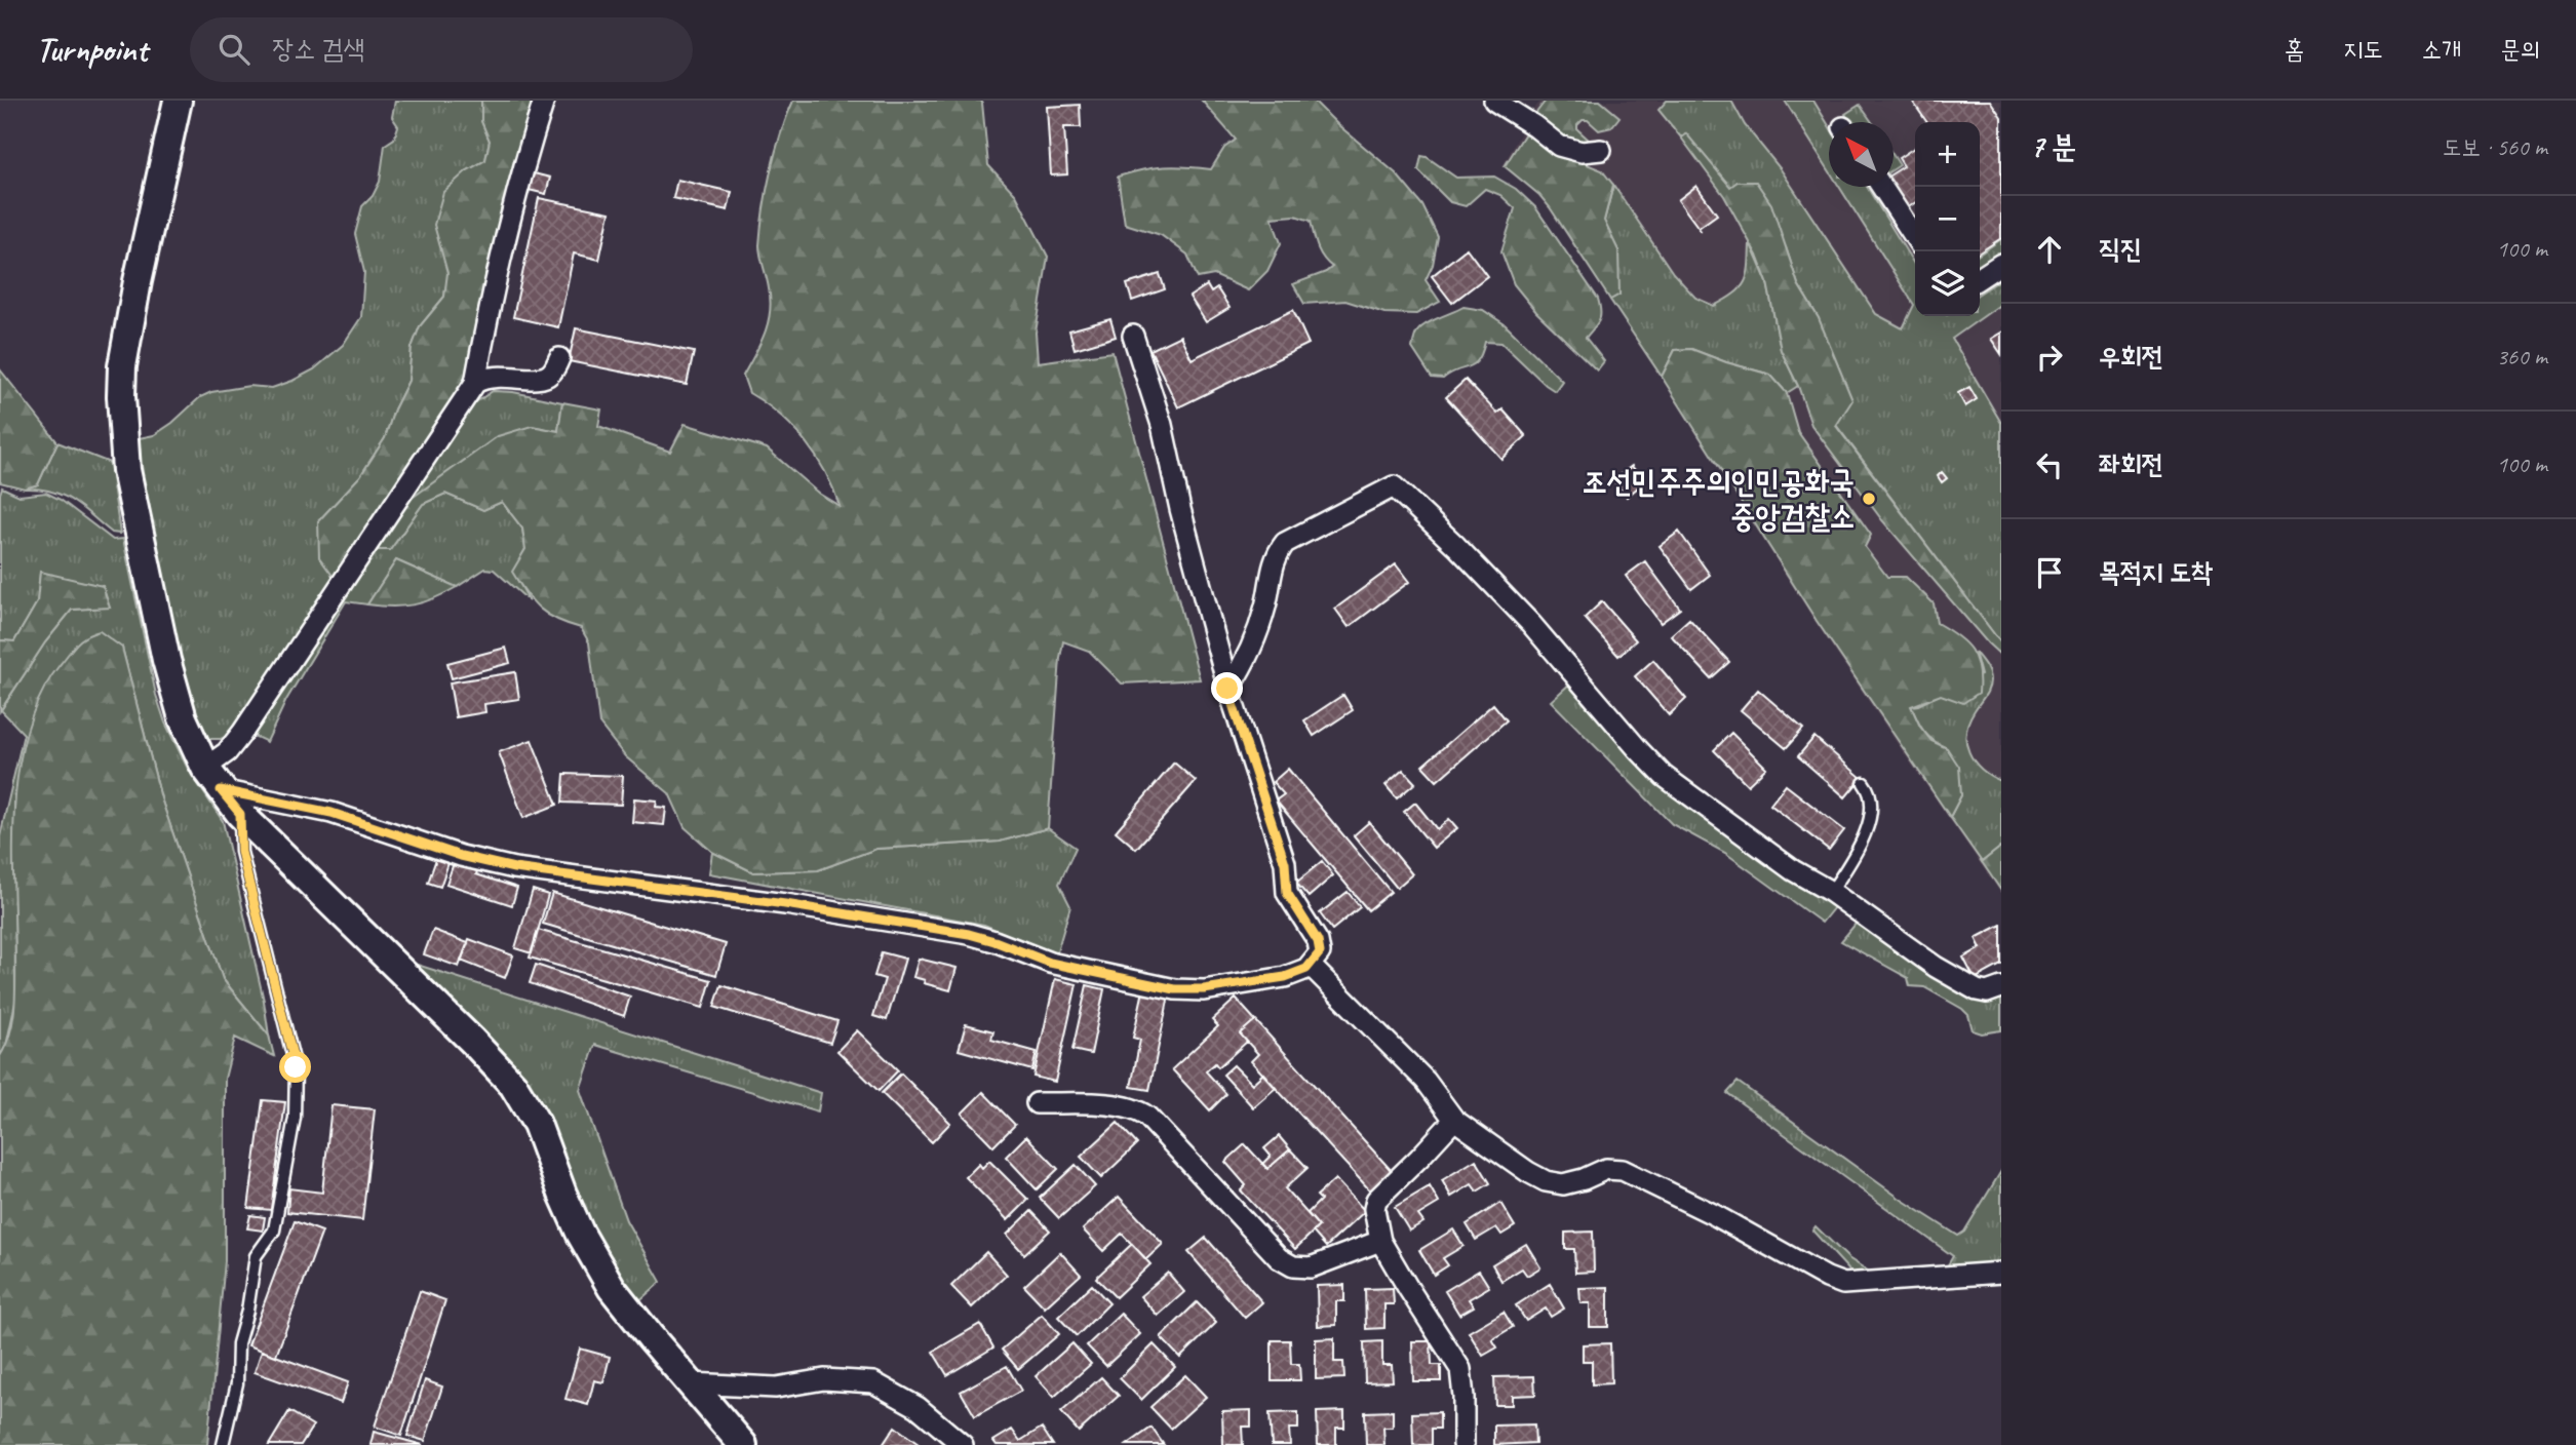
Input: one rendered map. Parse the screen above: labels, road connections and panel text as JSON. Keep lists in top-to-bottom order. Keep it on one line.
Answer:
{"places":["조선민주주의인민공화국 중앙검찰소"],"north":"top left","page":{"header":"Turnpoint","search":"장소 검색","nav":["홈","지도","소개","문의"],"heading":["7 분","도보 · 560 m"],"map_buttons":["+","−"],"list":[["직진","100 m"],["우회전","360 m"],["좌회전","100 m"],"목적지 도착"]}}
